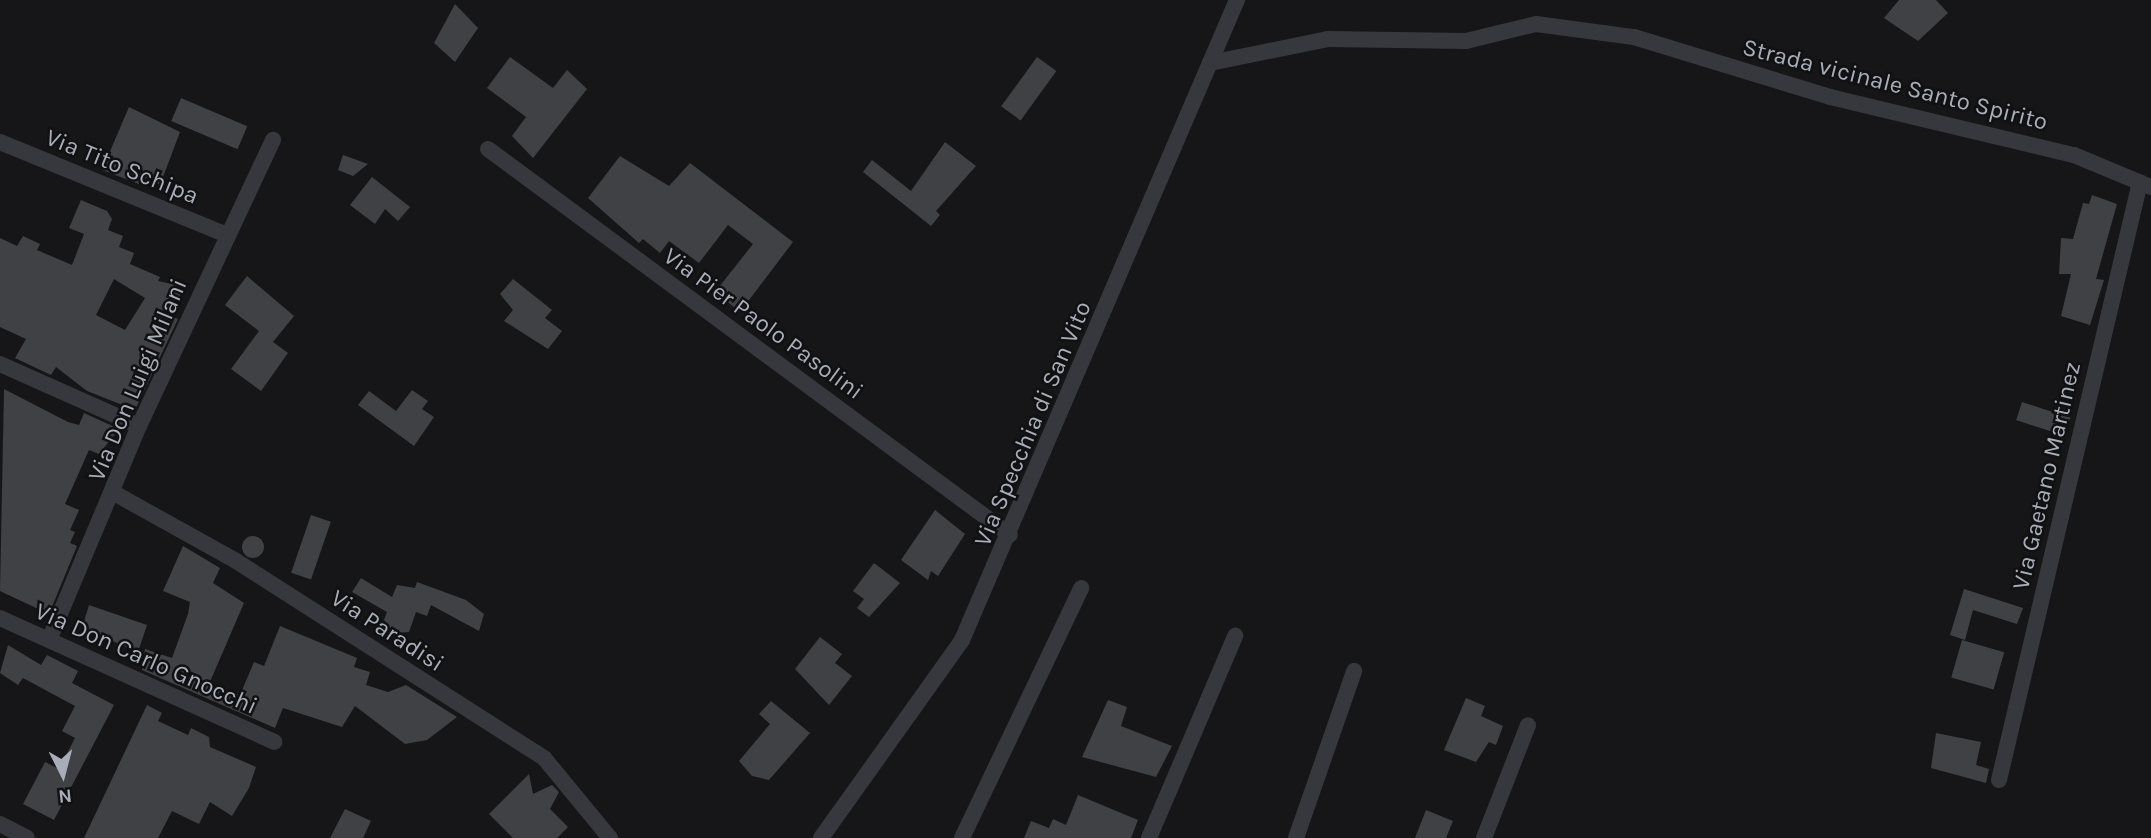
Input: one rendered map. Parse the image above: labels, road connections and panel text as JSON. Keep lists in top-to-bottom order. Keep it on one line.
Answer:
{"streets":{"street":["Strada vicinale Santo Spirito","Via Tito Schipa","Via Pier Paolo Pasolini","Via Don Luigi Milani","Via Specchia di San Vito","Via Gaetano Martinez","Via Paradisi","Via Don Carlo Gnocchi"]},"crossings":[["Strada vicinale Santo Spirito","Via Specchia di San Vito"],["Strada vicinale Santo Spirito","Via Gaetano Martinez"],["Via Tito Schipa","Via Don Luigi Milani"],["Via Pier Paolo Pasolini","Via Specchia di San Vito"],["Via Don Luigi Milani","Via Paradisi"],["Via Don Luigi Milani","Via Don Carlo Gnocchi"]],"north":"bottom"}
